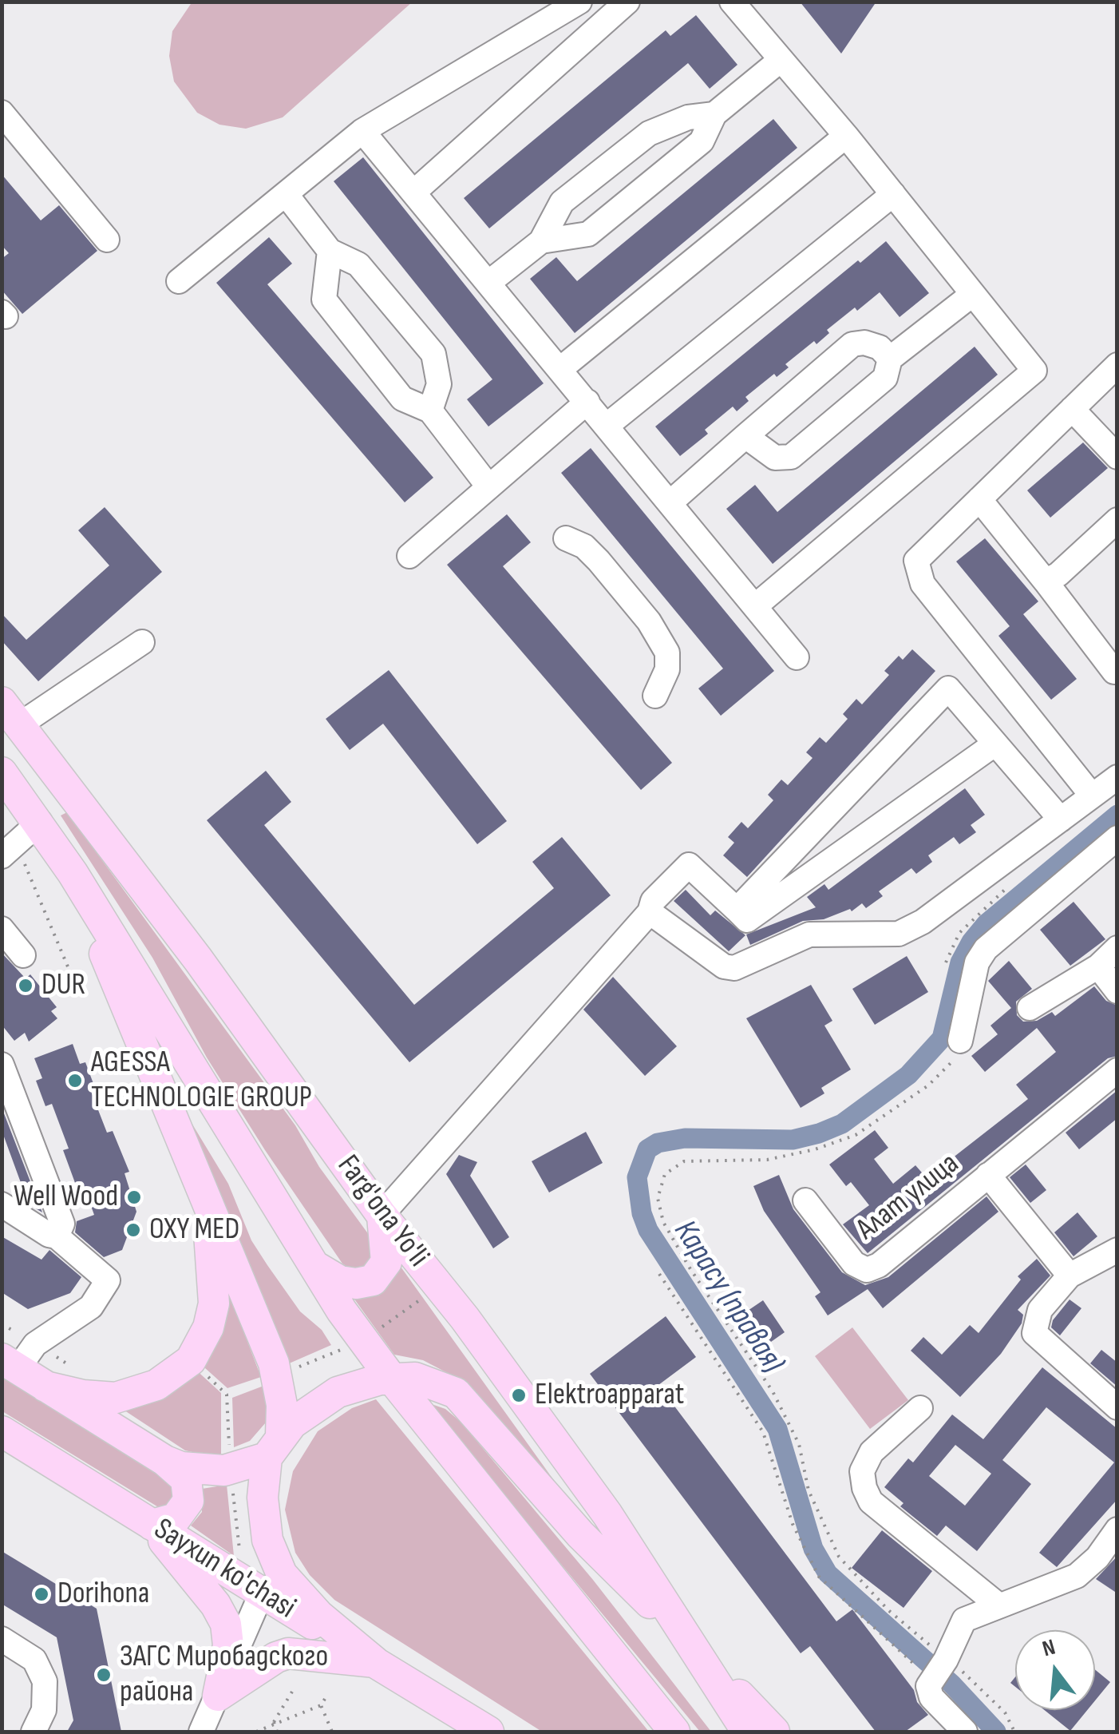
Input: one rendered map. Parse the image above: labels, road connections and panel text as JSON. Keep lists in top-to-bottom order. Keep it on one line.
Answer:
{"streets":{"main road":["Farg'ona Yo'li","Sayxun ko'chasi"],"street":["Алат улица"]},"water":["Карасу (правая)"],"places":["DUR","AGESSA TECHNOLOGIE GROUP","Well Wood","OXY MED","Elektroapparat","Dorihona","ЗАГС Миробадского района"],"north":"top"}
